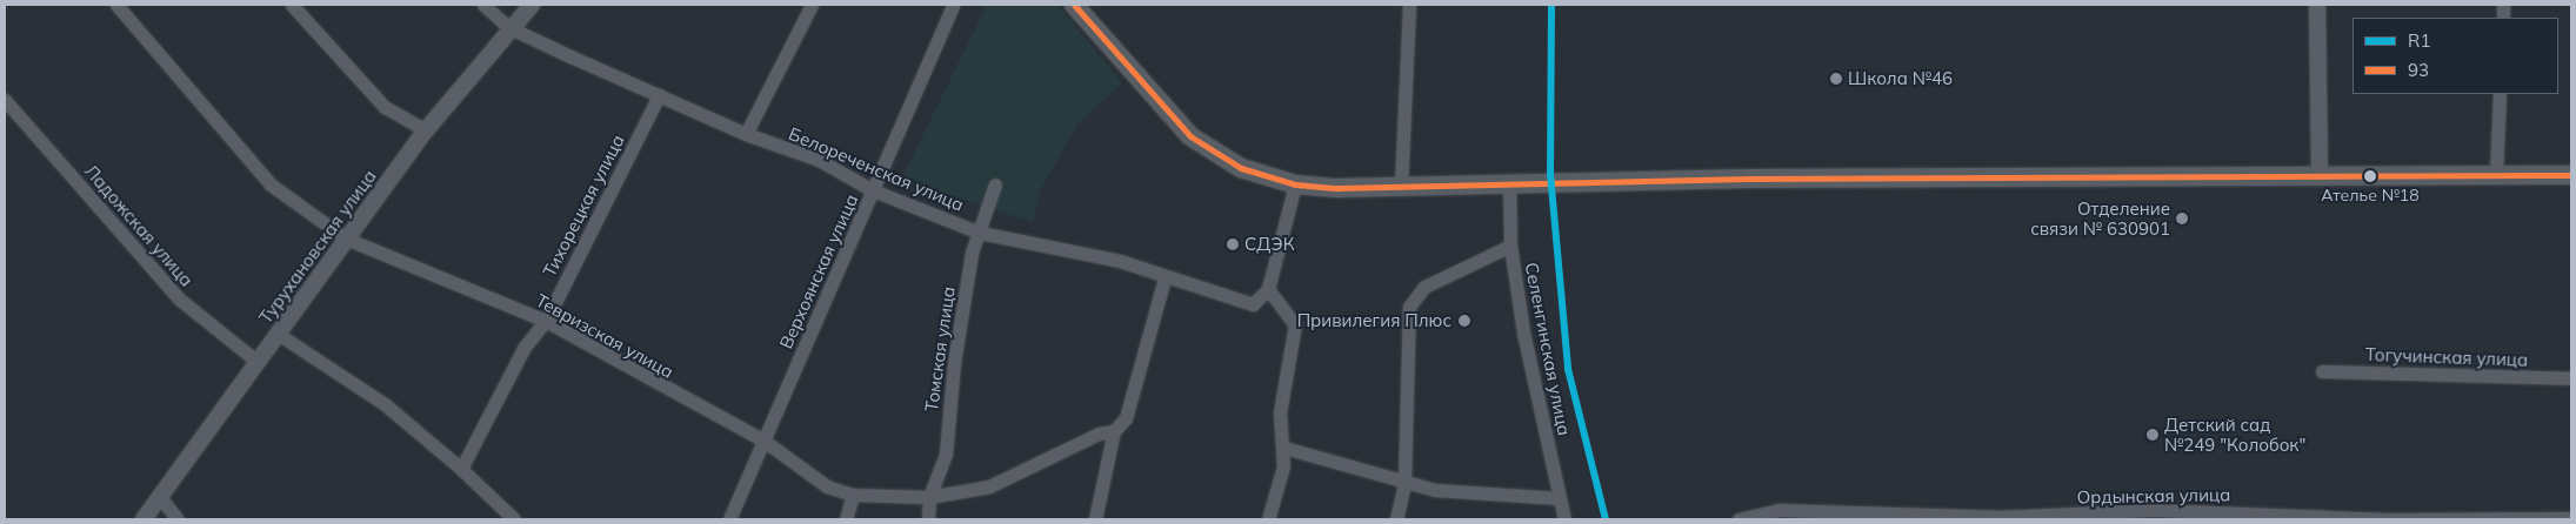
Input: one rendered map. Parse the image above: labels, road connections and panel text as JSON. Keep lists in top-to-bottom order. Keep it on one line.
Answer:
{"streets":{"street":["Белореченская улица","Тихорецкая улица","Ладожская улица","Турухановская улица","Верхоянская улица","Тевризская улица","Томская улица","Селенгинская улица","Тогучинская улица","Ордынская улица"]},"crossings":[["Белореченская улица","Тихорецкая улица"],["Белореченская улица","Турухановская улица"],["Белореченская улица","Верхоянская улица"],["Белореченская улица","Томская улица"],["Тихорецкая улица","Тевризская улица"],["Ладожская улица","Турухановская улица"],["Турухановская улица","Тевризская улица"],["Верхоянская улица","Тевризская улица"],["Тевризская улица","Томская улица"]],"places":["Школа №46","Ателье №18","Отделение связи № 630901","СДЭК","Привилегия Плюс","Детский сад №249 \"Колобок\""],"lines":["transit line R1","transit line 93"],"legend":["R1","93"]}
